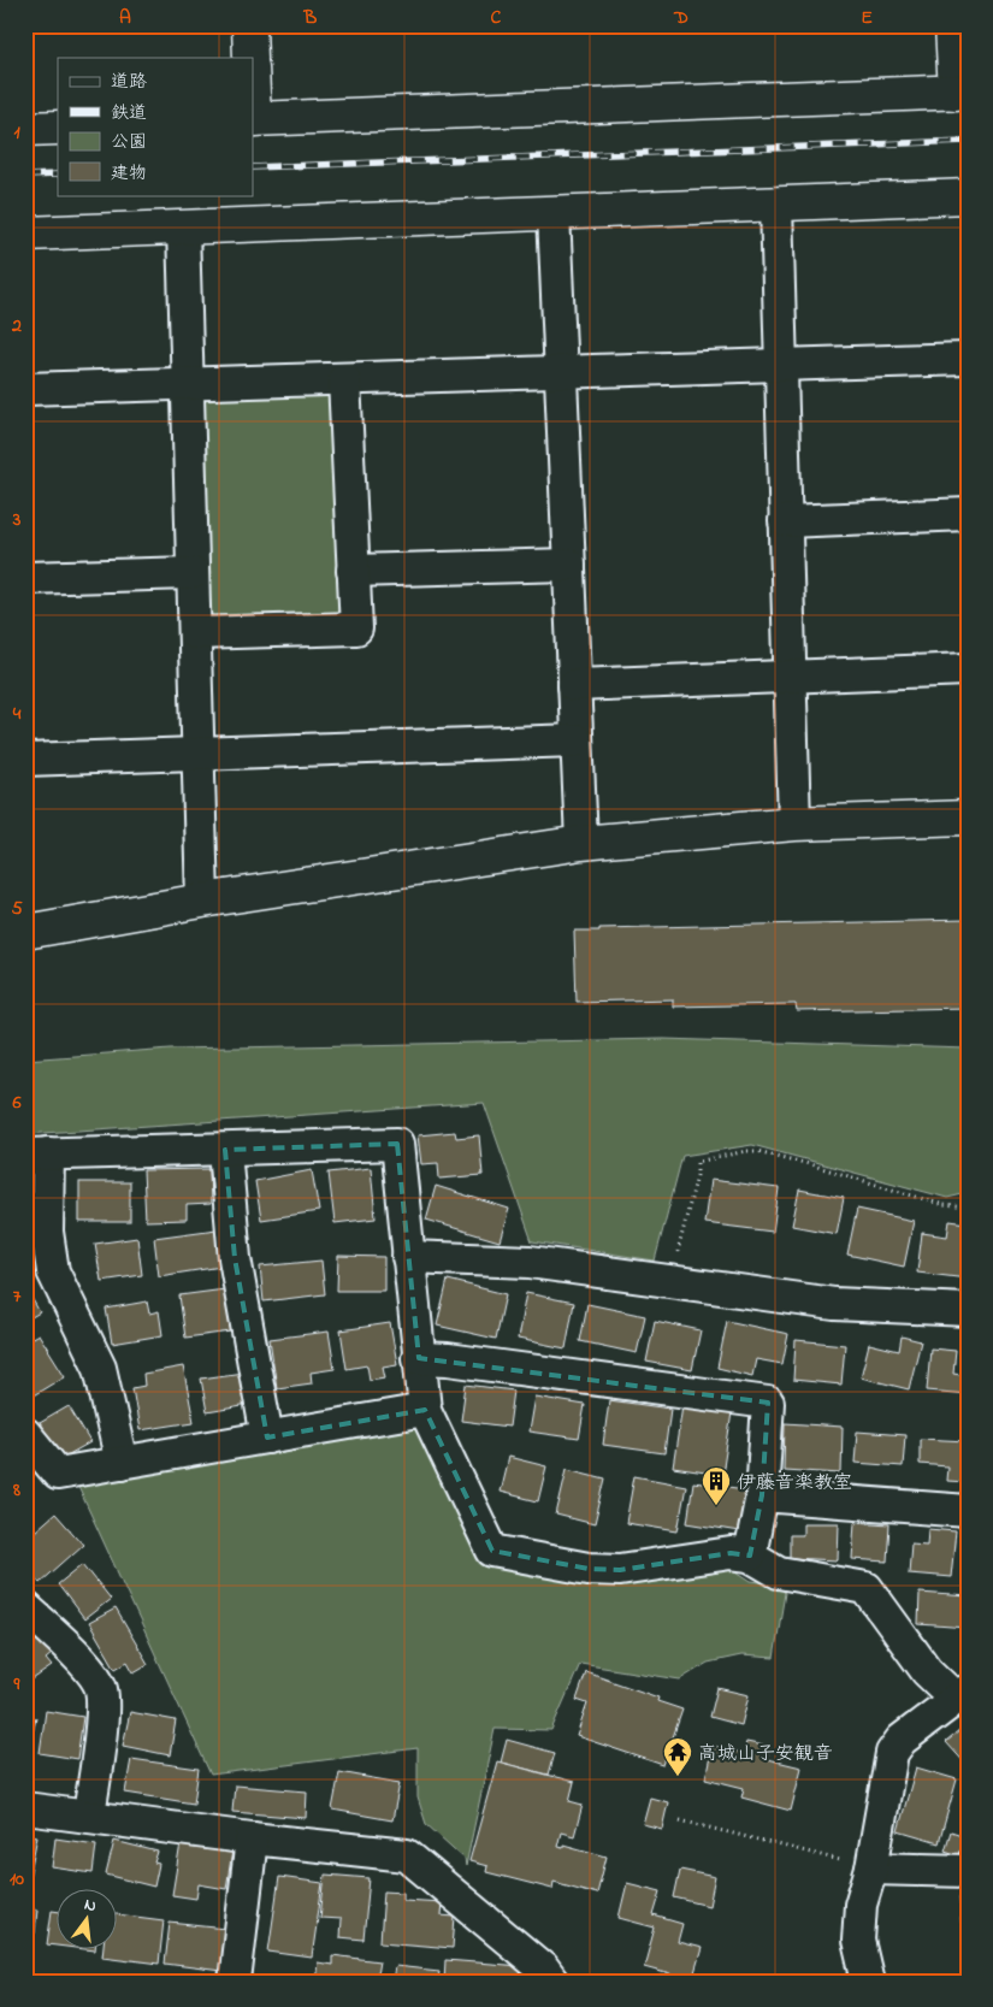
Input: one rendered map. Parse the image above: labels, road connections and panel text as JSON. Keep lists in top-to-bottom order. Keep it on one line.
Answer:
{"places":{"building":["伊藤音楽教室"],"temple":["高城山子安観音"]},"legend":["道路","鉄道","公園","建物"],"north":"top","grid":{"columns":["A","B","C","D","E"],"rows":["1","2","3","4","5","6","7","8","9","10"]}}
